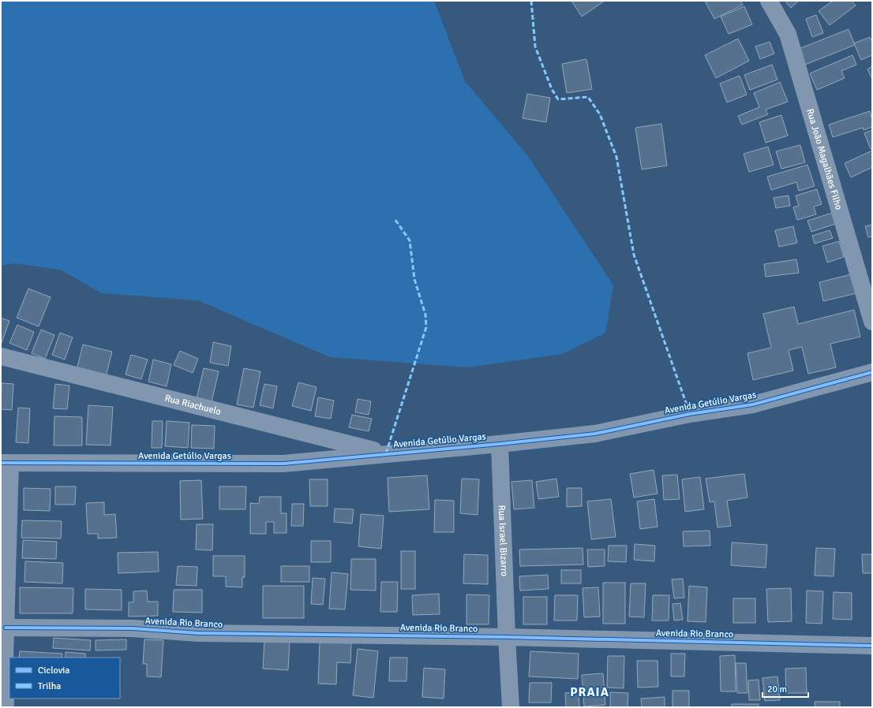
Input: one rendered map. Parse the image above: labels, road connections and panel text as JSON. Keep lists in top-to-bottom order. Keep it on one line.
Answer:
{"streets":{"street":["Rua João Magalhães Filho","Avenida Getúlio Vargas","Rua Riachuelo","Rua Israel Bizarro","Avenida Rio Branco"]},"crossings":[["Avenida Getúlio Vargas","Rua Riachuelo"],["Avenida Getúlio Vargas","Rua Israel Bizarro"],["Rua Israel Bizarro","Avenida Rio Branco"]],"districts":["PRAIA"],"legend":["Ciclovia","Trilha"],"scale_bar":"20 m"}
